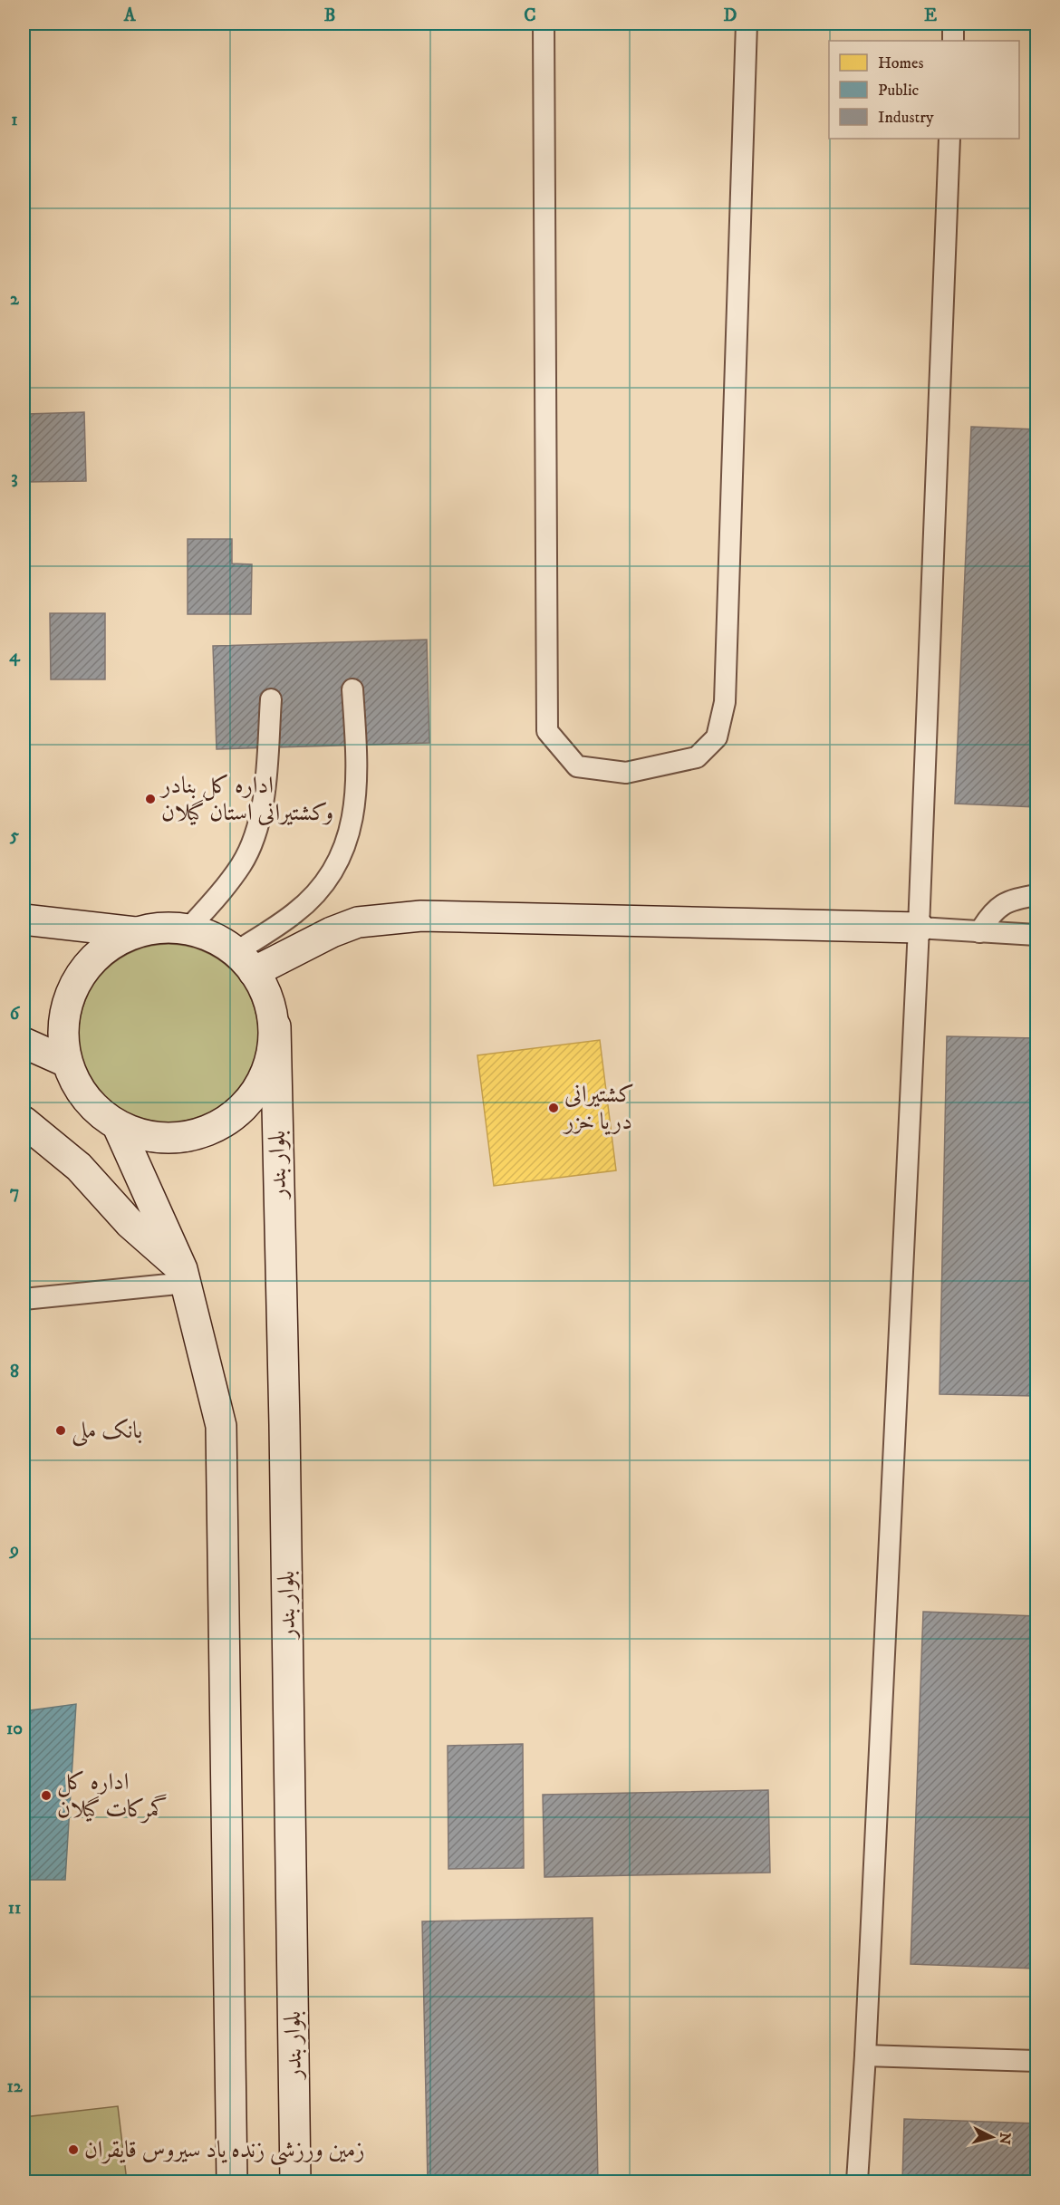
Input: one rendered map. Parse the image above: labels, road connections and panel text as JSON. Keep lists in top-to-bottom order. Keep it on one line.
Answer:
{"streets":{"main road":["بلوار بندر"]},"places":["اداره کل بنادر وکشتیرانی استان گیلان","کشتیرانی دریا خزر","بانک ملی","اداره کل گمرکات گیلان","زمین ورزشی زنده یاد سیروس قایقران"],"legend":["Homes","Public","Industry"],"north":"right","grid":{"columns":["A","B","C","D","E"],"rows":["1","2","3","4","5","6","7","8","9","10","11","12"]}}
